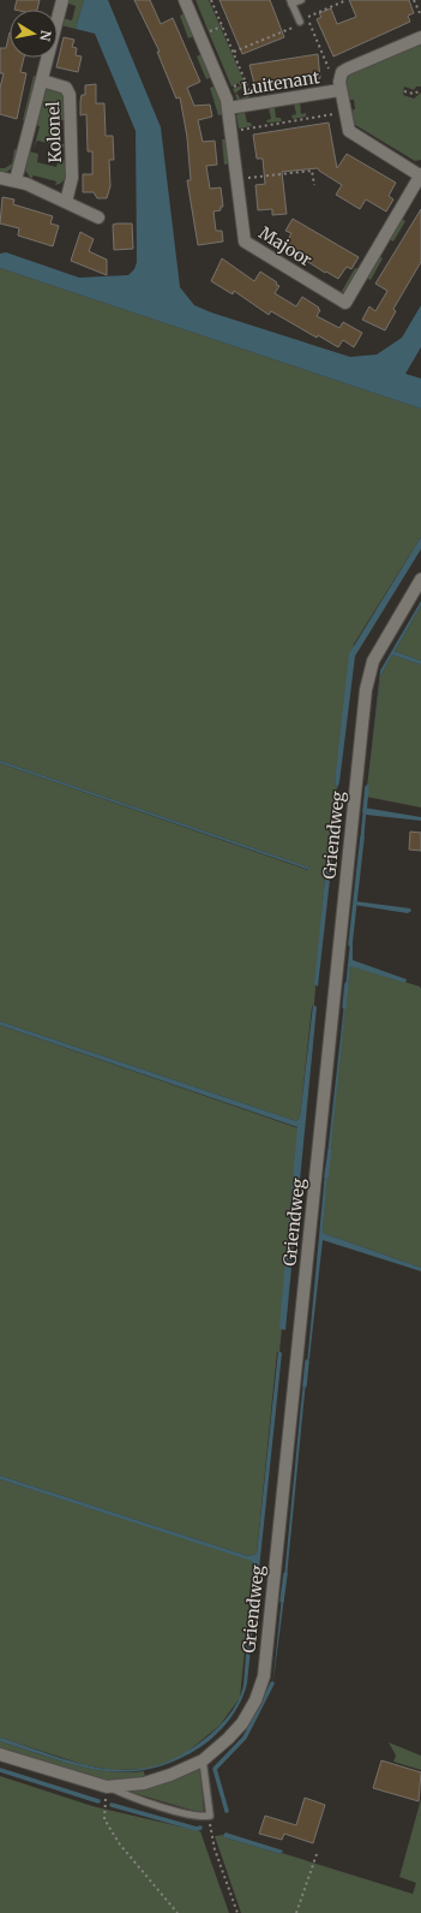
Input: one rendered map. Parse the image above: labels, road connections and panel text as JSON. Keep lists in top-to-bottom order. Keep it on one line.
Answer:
{"streets":{"street":["Luitenant","Kolonel","Majoor","Griendweg"]},"crossings":[["Luitenant","Majoor"]],"north":"right"}
